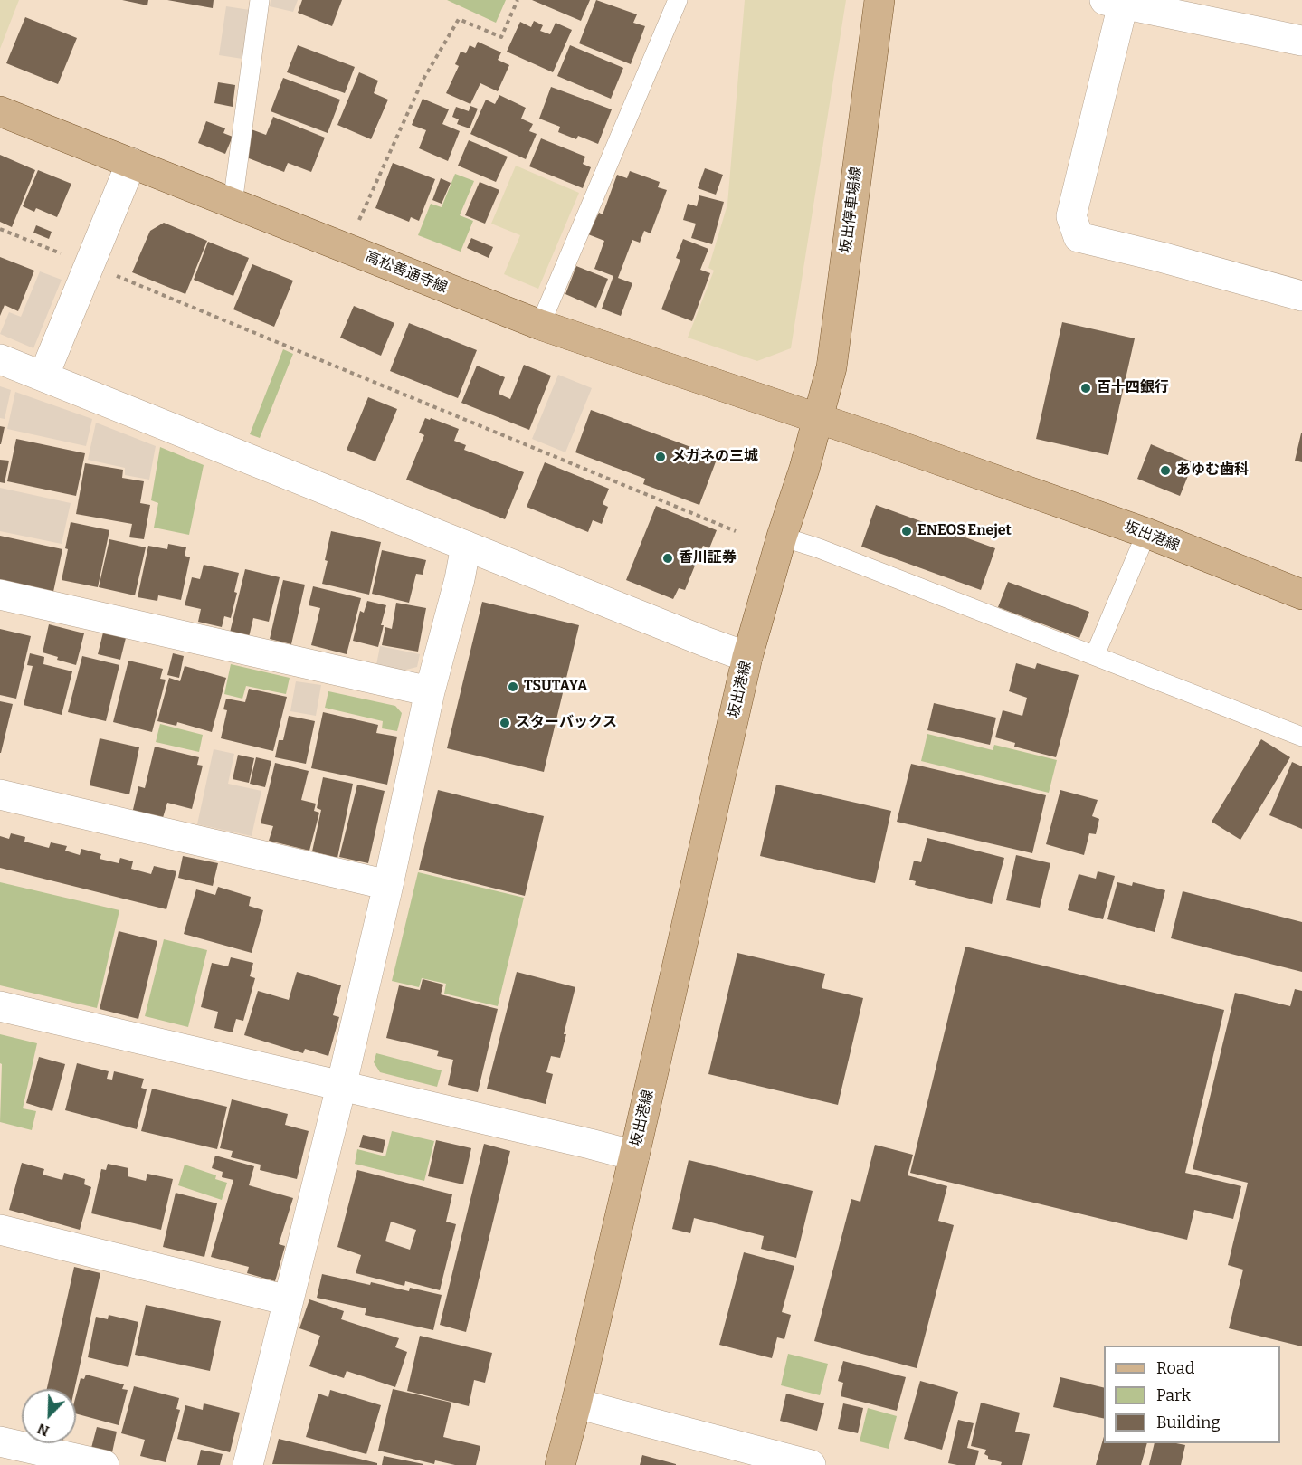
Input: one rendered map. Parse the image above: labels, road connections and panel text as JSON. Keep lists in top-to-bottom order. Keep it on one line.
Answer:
{"streets":{"main road":["坂出停車場線","高松善通寺線","坂出港線"]},"crossings":[["坂出停車場線","高松善通寺線"],["坂出停車場線","坂出港線"],["高松善通寺線","坂出港線"]],"places":["百十四銀行","メガネの三城","あゆむ歯科","ENEOS Enejet","香川証券","TSUTAYA","スターバックス"],"legend":["Road","Park","Building"],"north":"bottom left"}
